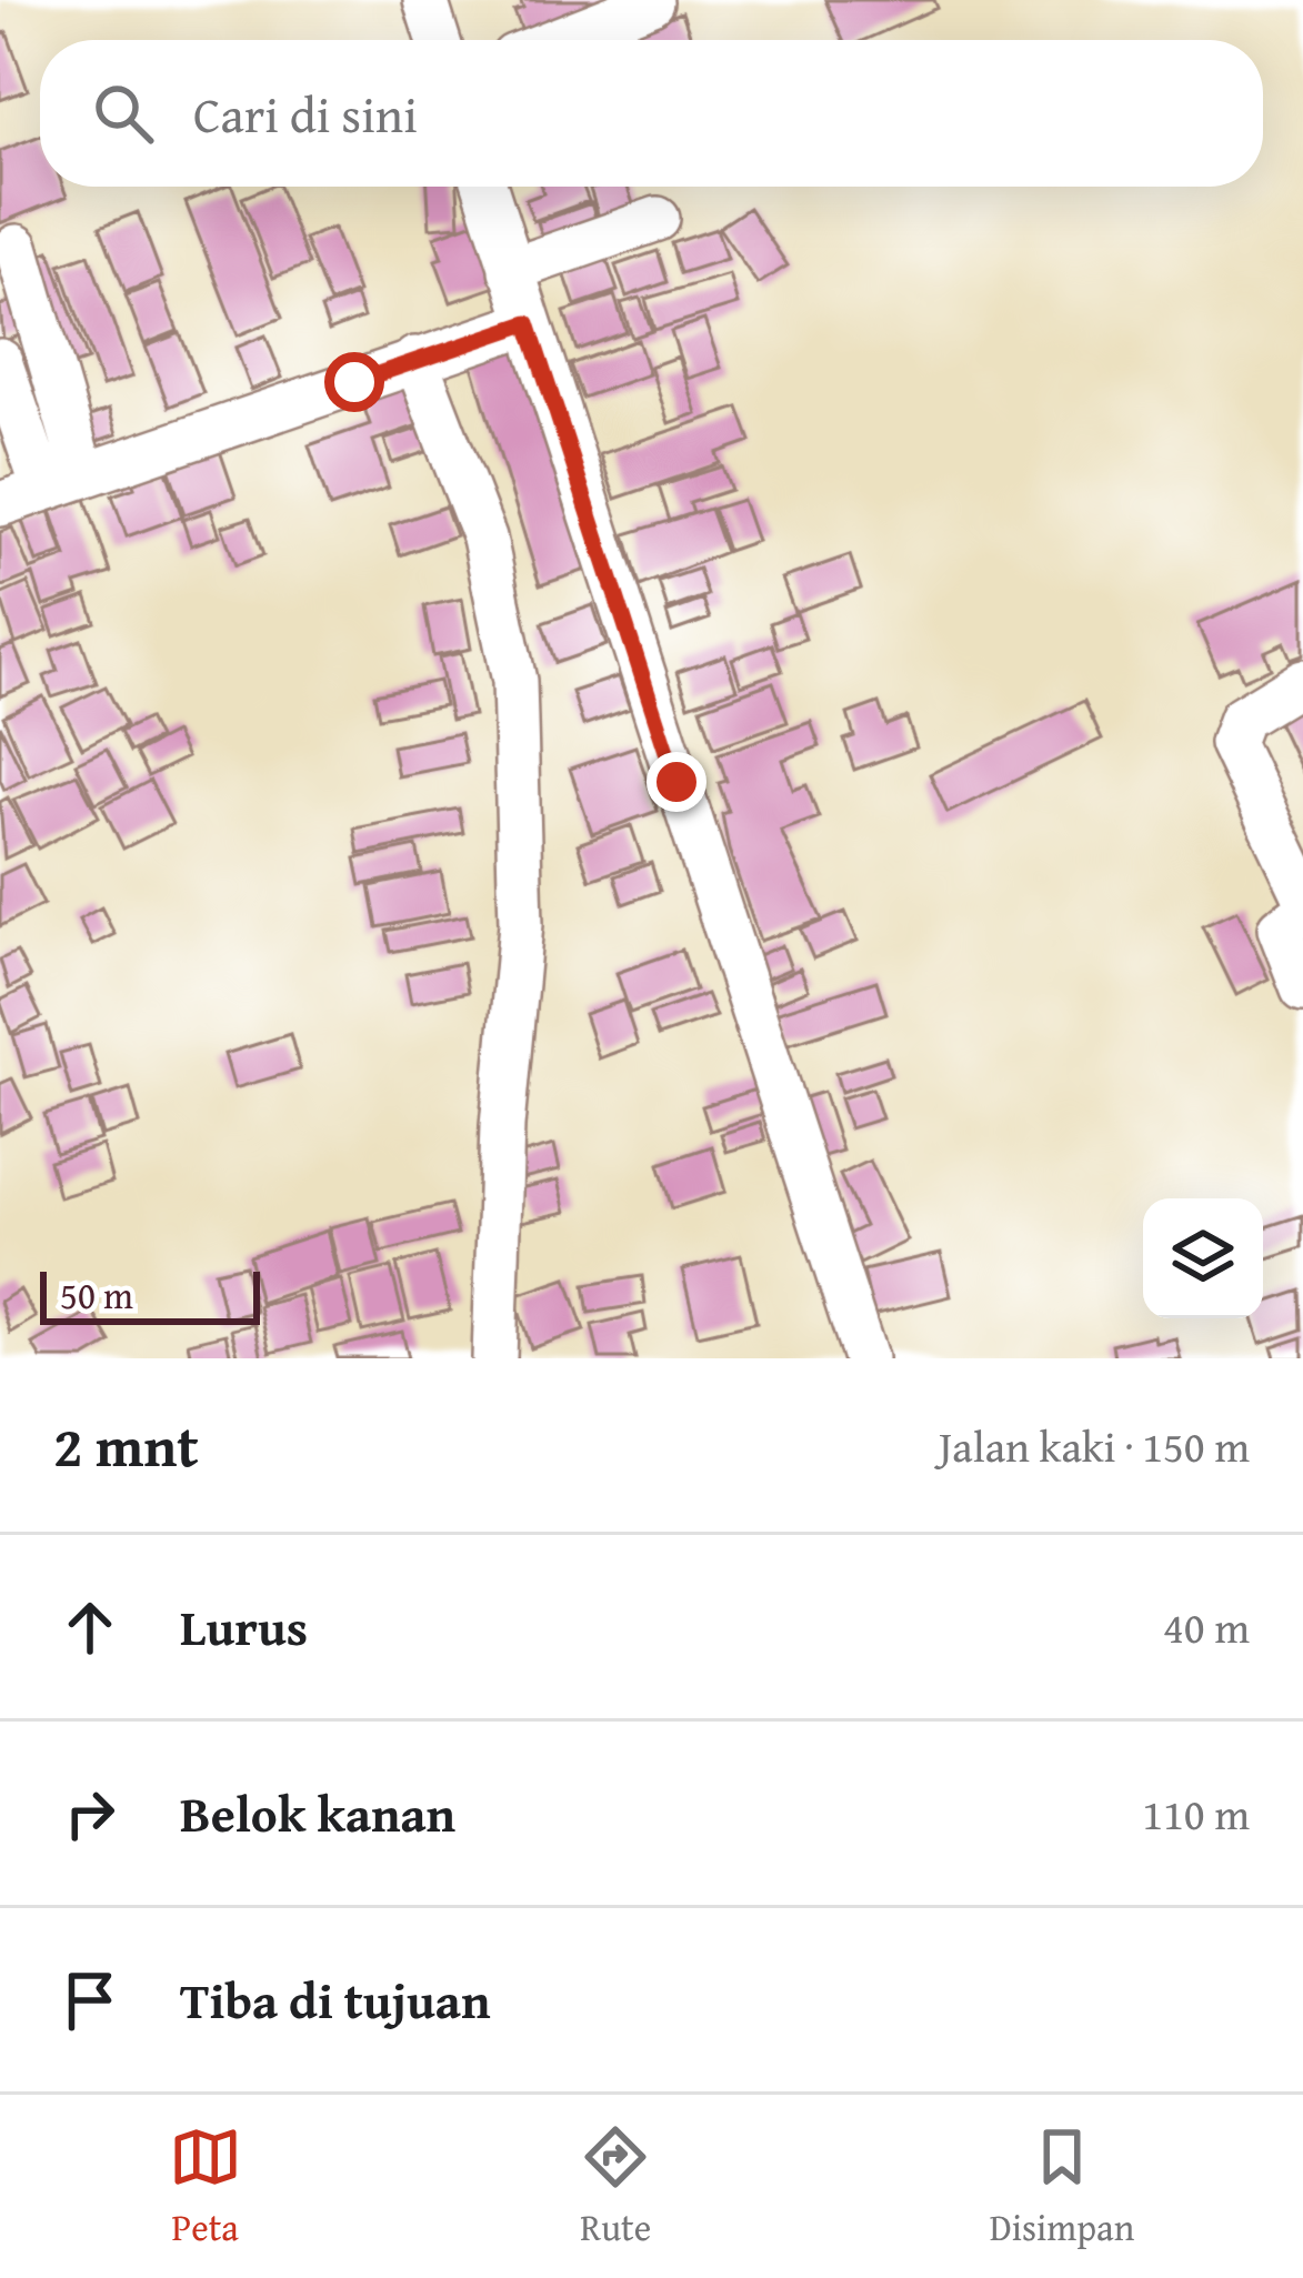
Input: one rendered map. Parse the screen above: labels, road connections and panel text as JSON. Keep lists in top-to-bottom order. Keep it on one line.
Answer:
{"scale_bar":"50 m","page":{"search":"Cari di sini","scale":"50 m","heading":["2 mnt","Jalan kaki · 150 m"],"list":[["Lurus","40 m"],["Belok kanan","110 m"],"Tiba di tujuan"],"nav":["Peta","Rute","Disimpan"]}}
